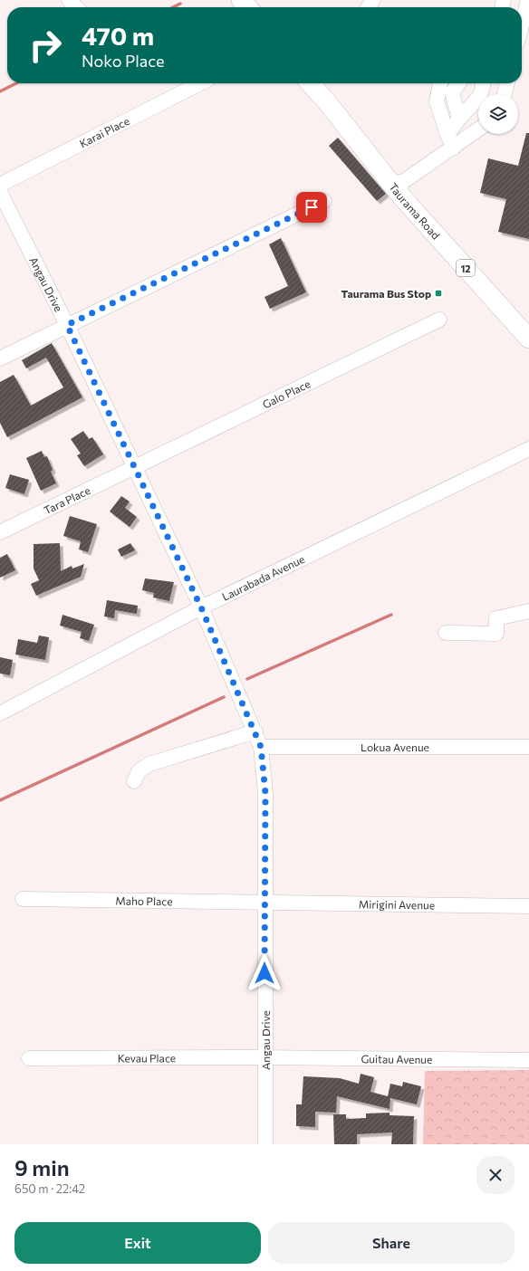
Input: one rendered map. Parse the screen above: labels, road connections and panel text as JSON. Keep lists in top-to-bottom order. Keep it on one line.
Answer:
{"streets":{"main road":["Taurama Road","12"],"street":["Karai Place","Angau Drive","Galo Place","Tara Place","Laurabada Avenue","Lokua Avenue","Maho Place","Mirigini Avenue","Kevau Place","Guitau Avenue"]},"crossings":[["Angau Drive","Galo Place"],["Angau Drive","Tara Place"],["Angau Drive","Laurabada Avenue"],["Angau Drive","Lokua Avenue"],["Angau Drive","Maho Place"],["Angau Drive","Mirigini Avenue"],["Angau Drive","Kevau Place"],["Angau Drive","Guitau Avenue"],["Galo Place","Tara Place"],["Maho Place","Mirigini Avenue"],["Kevau Place","Guitau Avenue"]],"places":{"transit":["Taurama Bus Stop"]},"page":{"turn":["470 m","Noko Place"],"heading":["9 min","650 m · 22:42"],"buttons":["Exit","Share"]}}
